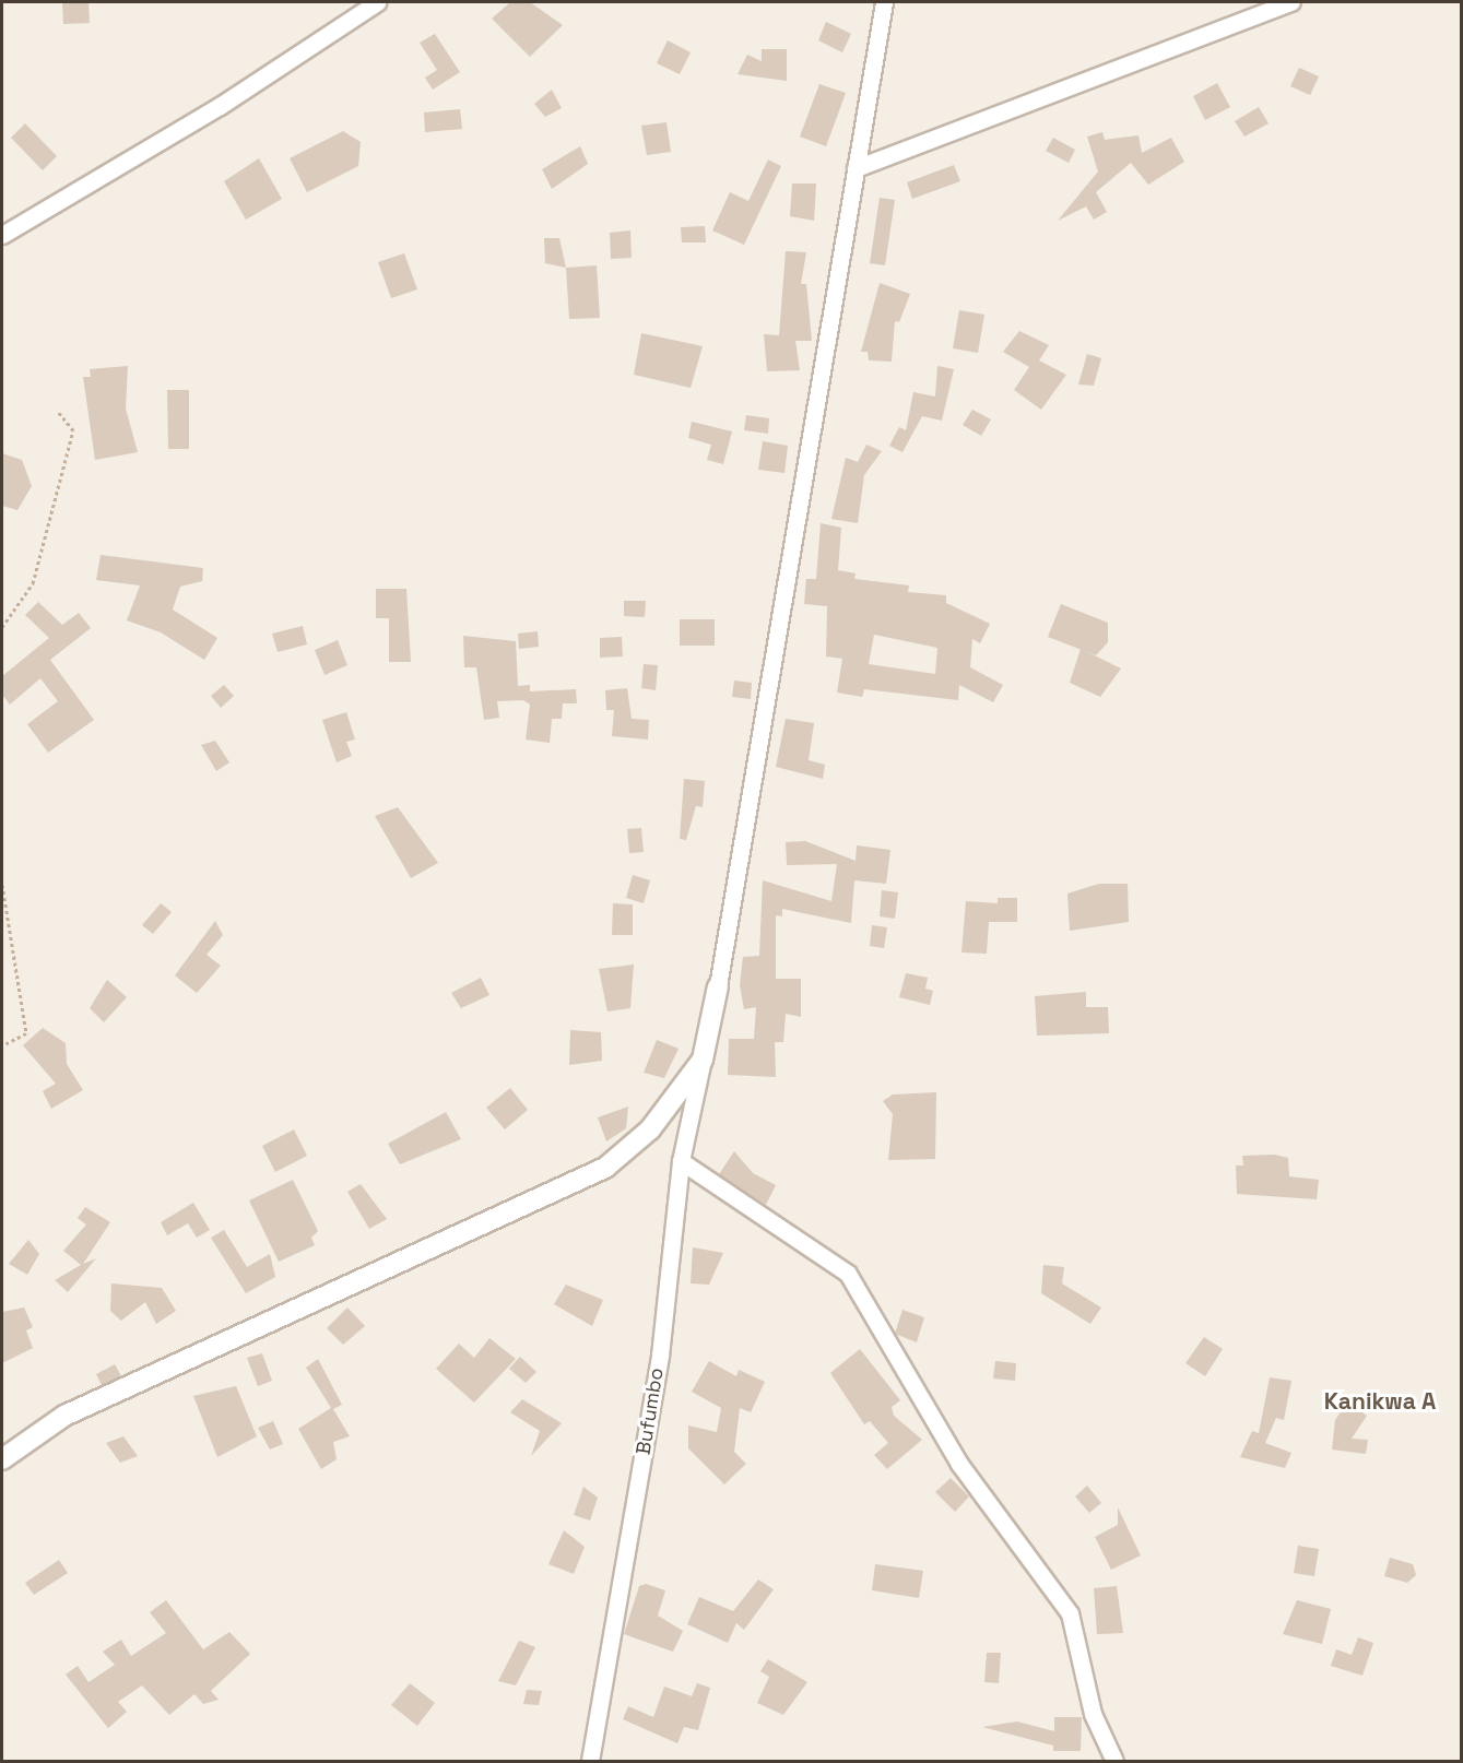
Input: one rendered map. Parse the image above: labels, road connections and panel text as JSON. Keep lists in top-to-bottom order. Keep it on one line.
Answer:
{"streets":{"street":["Bufumbo"]},"districts":["Kanikwa A"]}
